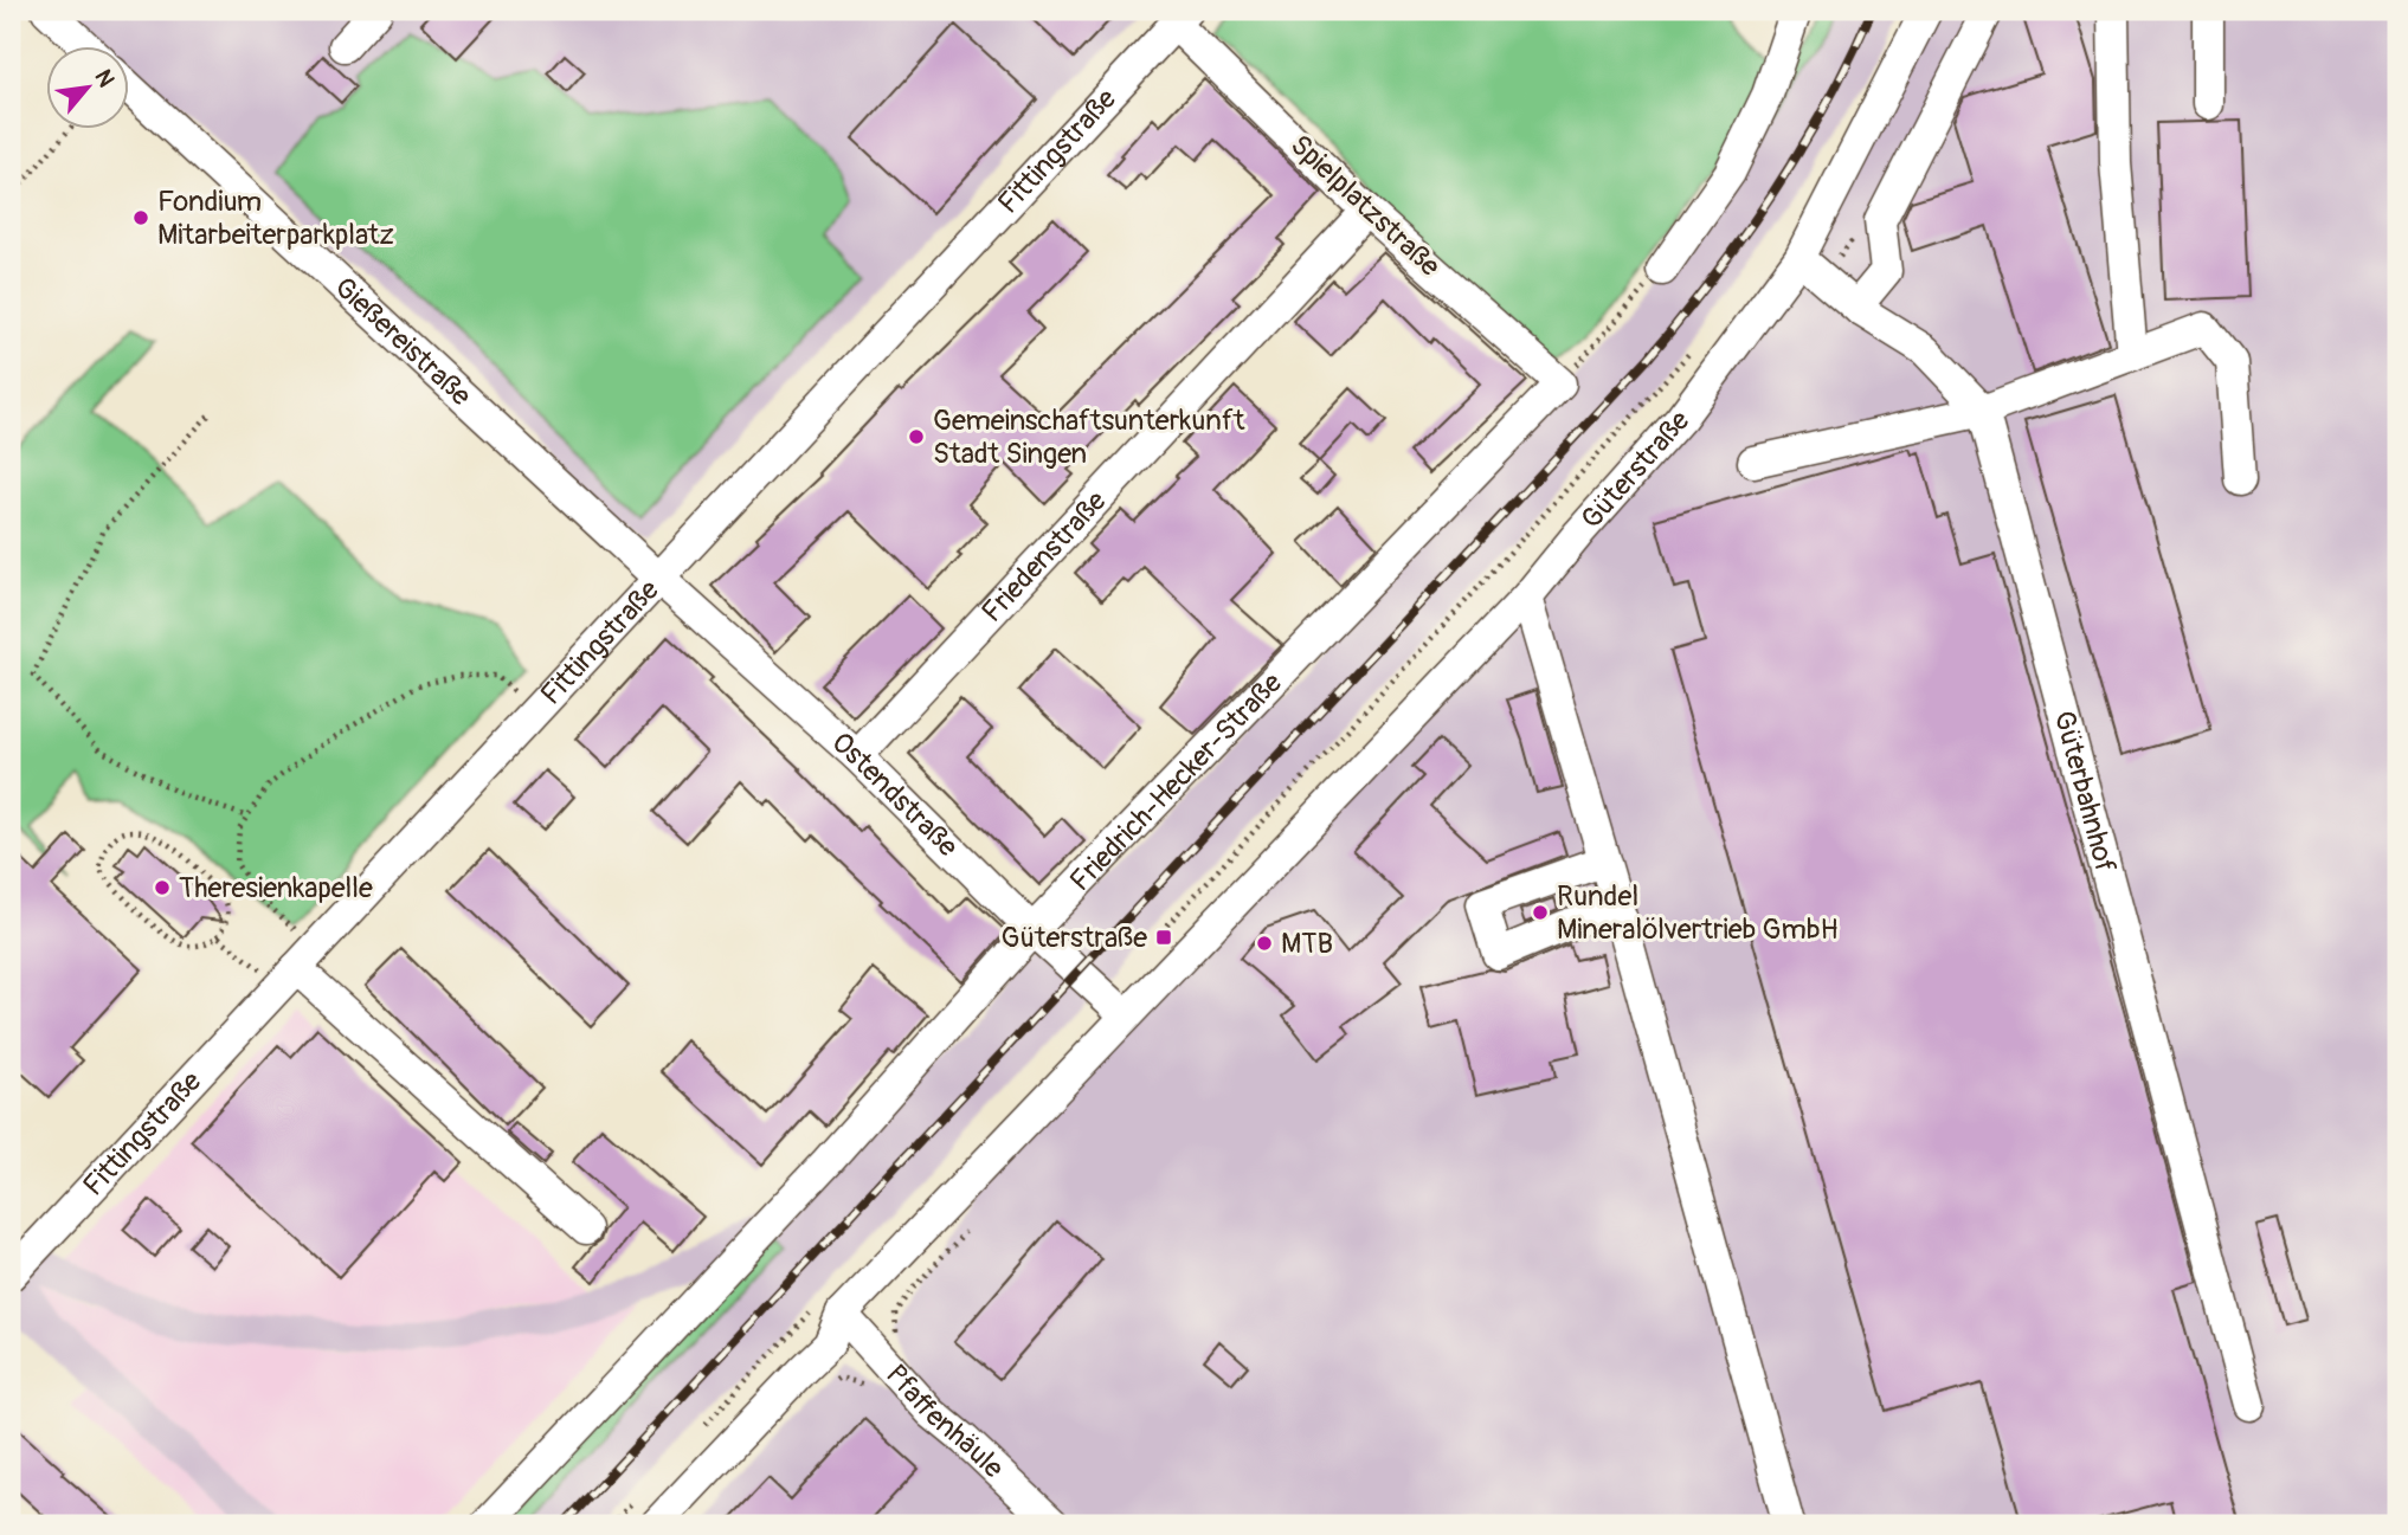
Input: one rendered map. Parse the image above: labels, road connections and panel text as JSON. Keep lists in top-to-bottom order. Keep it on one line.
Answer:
{"streets":{"street":["Fittingstraße","Spielplatzstraße","Gießereistraße","Güterstraße","Friedenstraße","Friedrich-Hecker-Straße","Güterbahnhof","Ostendstraße","Pfaffenhäule"]},"crossings":[["Fittingstraße","Spielplatzstraße"],["Fittingstraße","Gießereistraße"],["Fittingstraße","Ostendstraße"],["Spielplatzstraße","Friedenstraße"],["Spielplatzstraße","Friedrich-Hecker-Straße"],["Gießereistraße","Ostendstraße"],["Güterstraße","Güterbahnhof"],["Güterstraße","Ostendstraße"],["Güterstraße","Pfaffenhäule"],["Friedenstraße","Ostendstraße"],["Friedrich-Hecker-Straße","Ostendstraße"]],"places":{"other":["Fondium Mitarbeiterparkplatz","Gemeinschaftsunterkunft Stadt Singen","Theresienkapelle","Rundel Mineralölvertrieb GmbH","MTB"],"transit":["Güterstraße"]},"north":"top right"}
